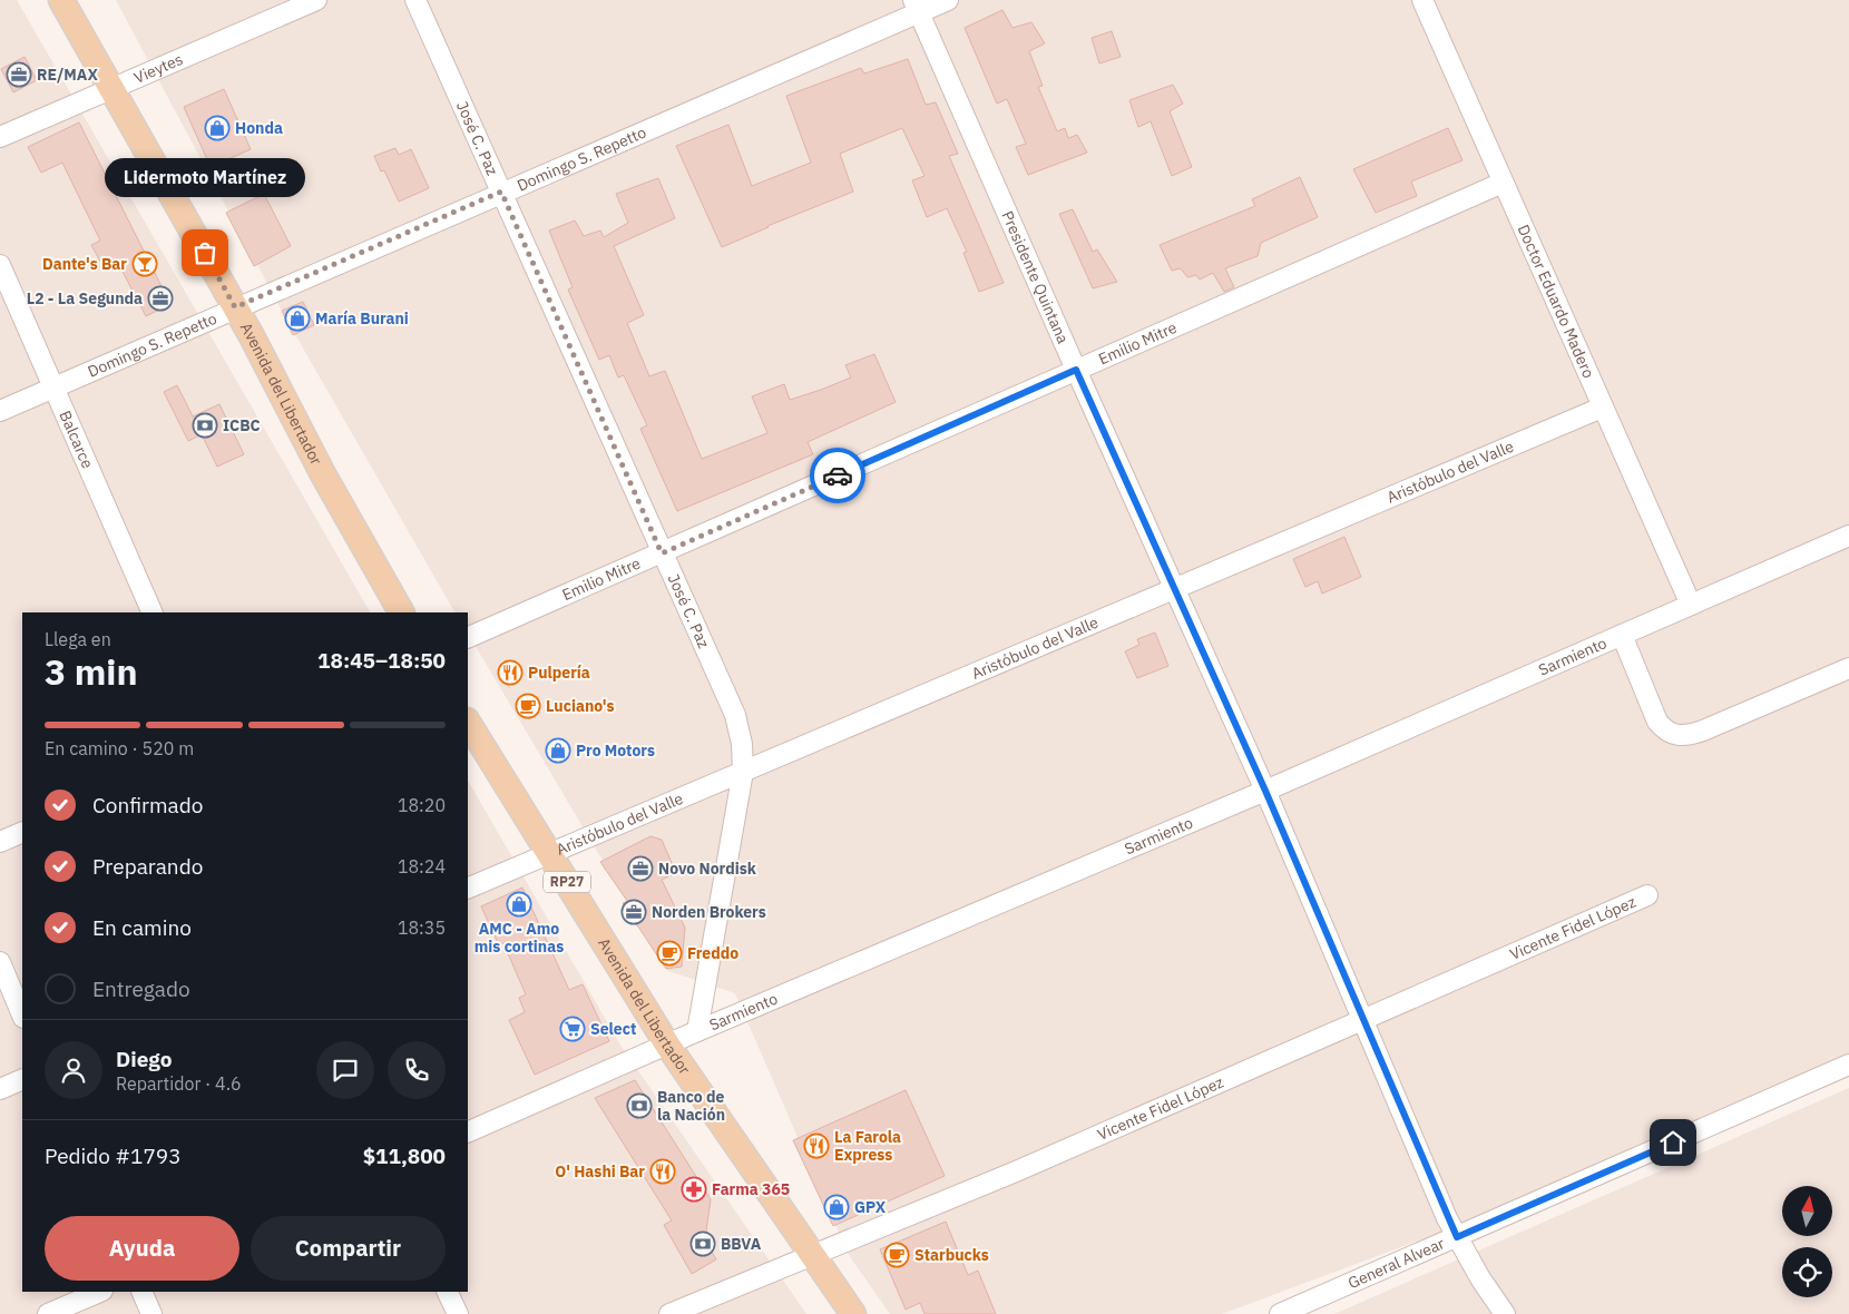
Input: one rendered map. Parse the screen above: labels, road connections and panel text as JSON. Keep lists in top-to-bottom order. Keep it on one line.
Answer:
{"streets":{"main road":["Avenida del Libertador","RP27"],"street":["Vieytes","José C. Paz","Domingo S. Repetto","Presidente Quintana","Doctor Eduardo Madero","Emilio Mitre","Balcarce","Aristóbulo del Valle","Sarmiento","Vicente Fidel López","General Alvear"]},"crossings":[["Vieytes","Avenida del Libertador"],["José C. Paz","Domingo S. Repetto"],["José C. Paz","Emilio Mitre"],["José C. Paz","Aristóbulo del Valle"],["José C. Paz","Sarmiento"],["Domingo S. Repetto","Presidente Quintana"],["Domingo S. Repetto","Avenida del Libertador"],["Domingo S. Repetto","Balcarce"],["Presidente Quintana","Emilio Mitre"],["Presidente Quintana","Aristóbulo del Valle"],["Presidente Quintana","Sarmiento"],["Presidente Quintana","Vicente Fidel López"],["Presidente Quintana","General Alvear"],["Doctor Eduardo Madero","Emilio Mitre"],["Doctor Eduardo Madero","Aristóbulo del Valle"],["Doctor Eduardo Madero","Sarmiento"],["Avenida del Libertador","Aristóbulo del Valle"],["Avenida del Libertador","Sarmiento"],["Avenida del Libertador","Vicente Fidel López"]],"places":{"office":["RE/MAX","L2 - La Segunda","Novo Nordisk","Norden Brokers"],"shop":["Honda","María Burani","Pro Motors","AMC - Amo mis cortinas","GPX"],"other":["Lidermoto Martínez"],"bar":["Dante's Bar"],"bank":["ICBC","Banco de la Nación","BBVA"],"restaurant":["Pulpería","La Farola Express","O' Hashi Bar"],"cafe":["Luciano's","Freddo","Starbucks"],"supermarket":["Select"],"pharmacy":["Farma 365"]},"north":"top","page":{"bubble":"Lidermoto Martínez","heading":["3 min","Llega en","18:45–18:50"],"panel":["Diego","Repartidor · 4.6","Pedido #1793","$11,800"],"bar":"En camino · 520 m","list":[["Confirmado","18:20"],["Preparando","18:24"],["En camino","18:35"],"Entregado"],"buttons":["Ayuda","Compartir"]}}
